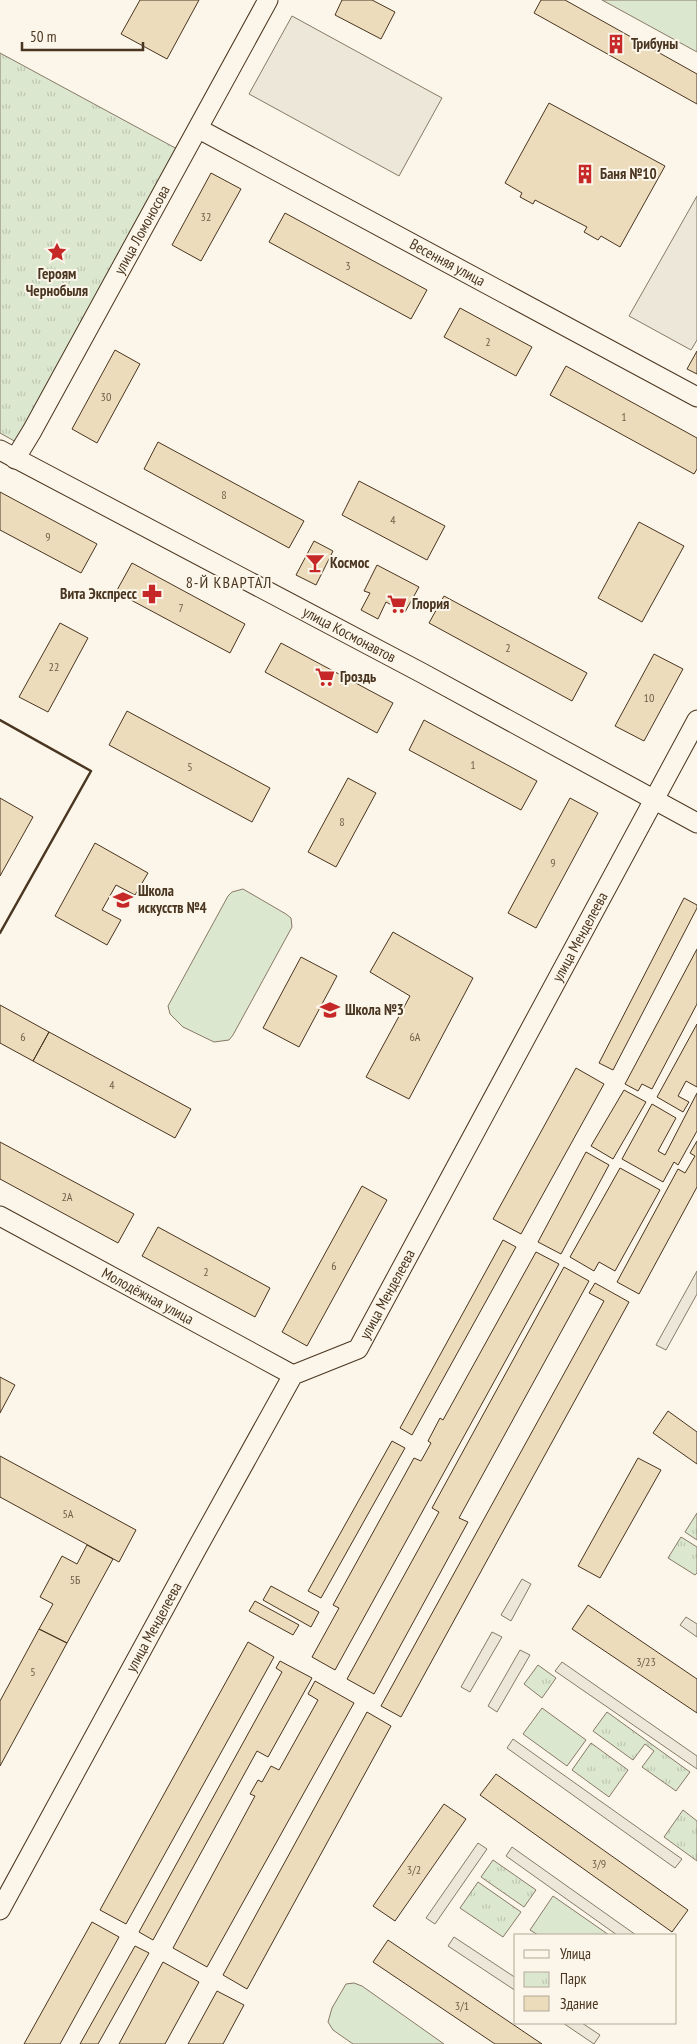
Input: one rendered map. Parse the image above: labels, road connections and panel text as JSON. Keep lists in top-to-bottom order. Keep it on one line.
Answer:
{"streets":{"street":["улица Ломоносова","Весенняя улица","улица Космонавтов","улица Менделеева","Молодёжная улица"]},"crossings":[["улица Ломоносова","Весенняя улица"],["улица Ломоносова","улица Космонавтов"],["улица Космонавтов","улица Менделеева"],["улица Менделеева","Молодёжная улица"]],"districts":["8-Й КВАРТАЛ"],"places":{"building":["Трибуны","Баня №10"],"place":["Героям Чернобыля"],"bar":["Космос"],"pharmacy":["Вита Экспресс"],"supermarket":["Глория","Гроздь"],"school or university":["Школа искусств №4","Школа №3"]},"house_numbers":["32","3","2","30","1","8","4","9","7","2","22","10","1","5","8","9","6","6А","4","2А","6","2","5А","5Б","3/23","5","3/9","3/2","3/1"],"legend":["Улица","Парк","Здание"],"scale_bar":"50 m"}
